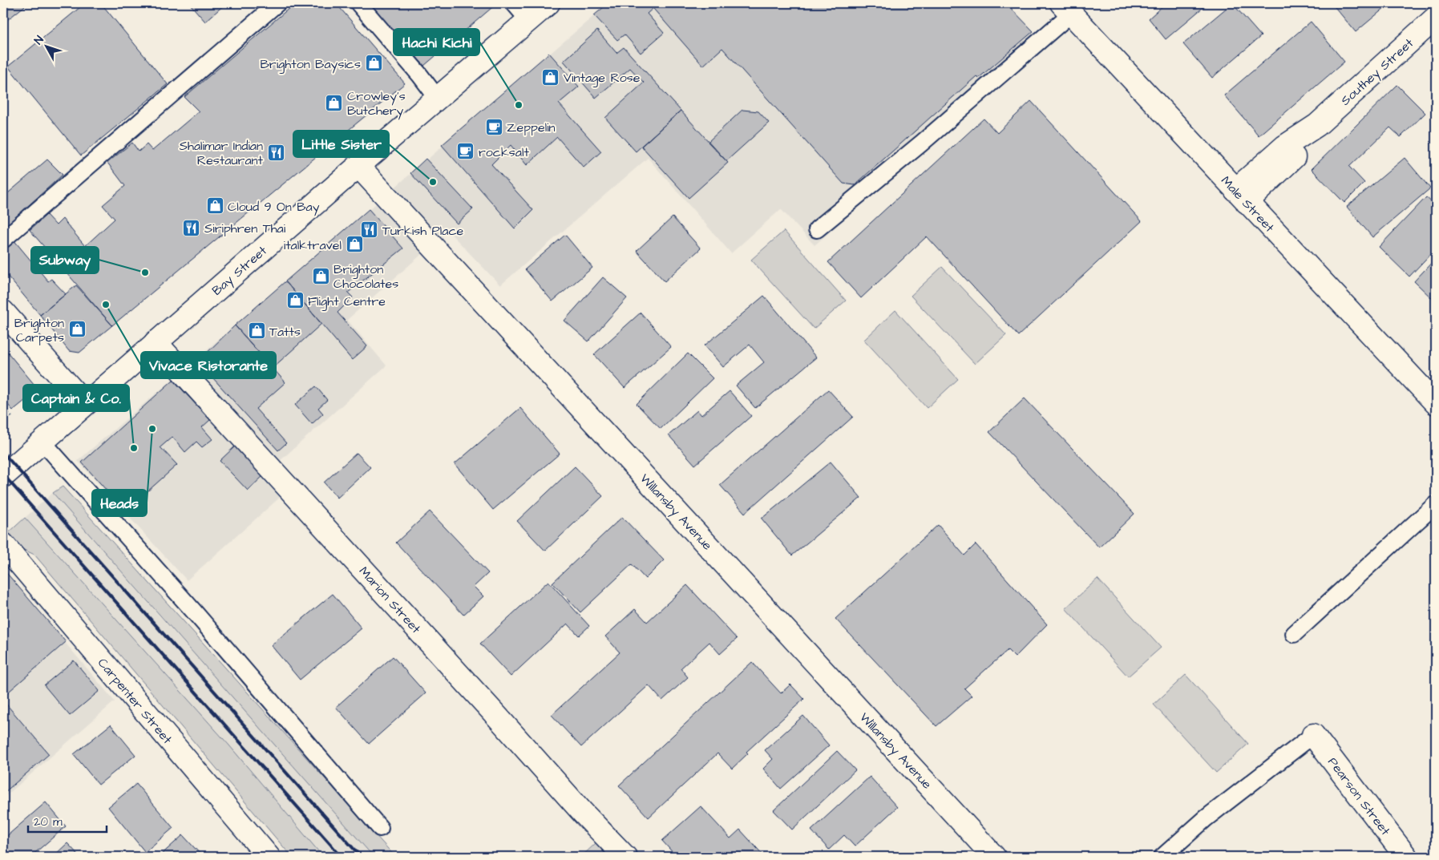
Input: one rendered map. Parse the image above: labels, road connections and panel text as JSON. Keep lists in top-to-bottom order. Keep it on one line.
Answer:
{"streets":{"street":["Southey Street","Male Street","Bay Street","Willansby Avenue","Marion Street","Carpenter Street","Pearson Street"]},"crossings":[["Southey Street","Male Street"],["Bay Street","Willansby Avenue"],["Bay Street","Marion Street"]],"places":{"shop":["Brighton Baysics","Vintage Rose","Crowley's Butchery","Cloud 9 On Bay","italktravel","Brighton Chocolates","Flight Centre","Brighton Carpets","Tatts"],"other":["Hachi Kichi","Little Sister","Subway","Vivace Ristorante","Heads","Captain & Co."],"cafe":["Zeppelin","rocksalt"],"restaurant":["Shalimar Indian Restaurant","Siriphren Thai","Turkish Place"]},"scale_bar":"20 m","north":"top left"}
